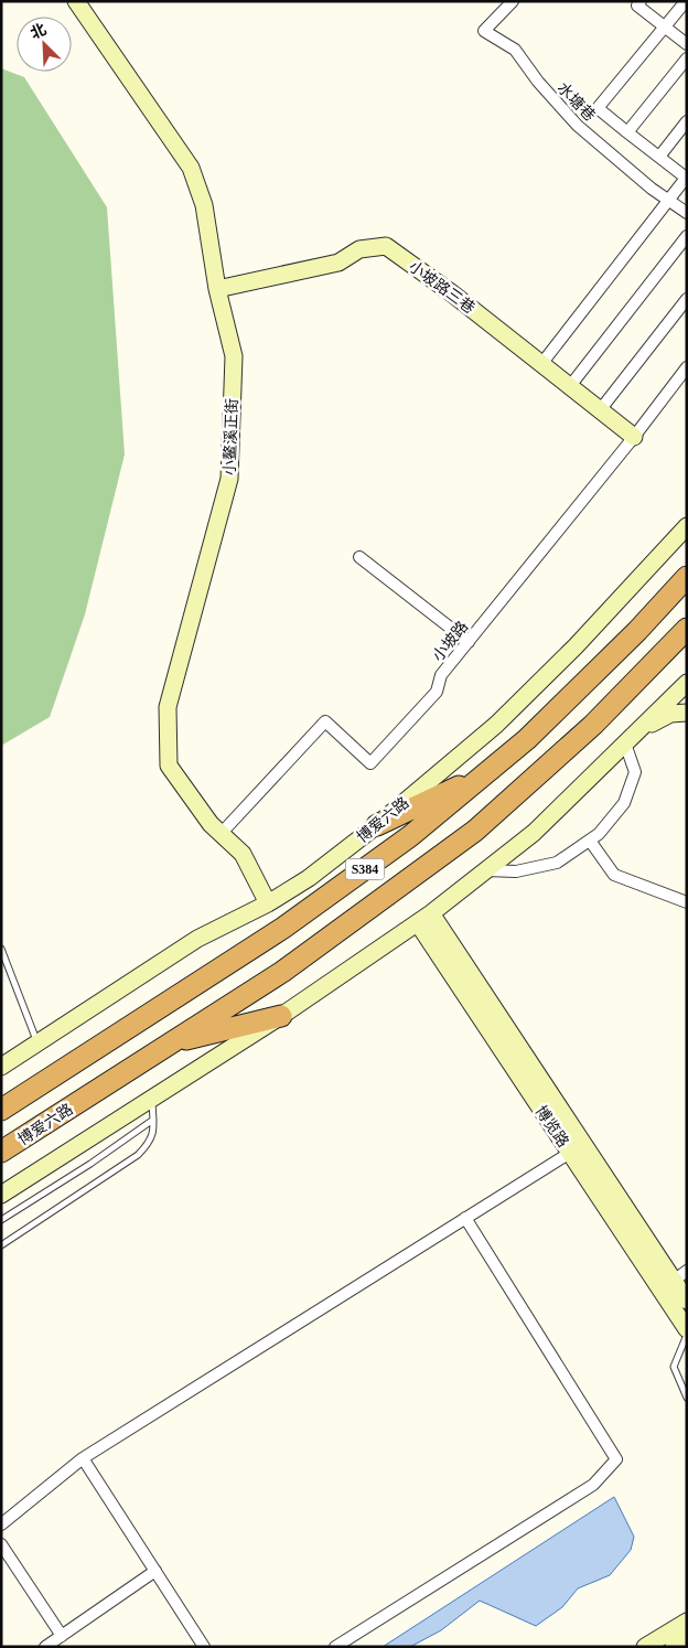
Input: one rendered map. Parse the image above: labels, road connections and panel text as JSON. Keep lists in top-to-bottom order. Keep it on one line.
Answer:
{"streets":{"highway":["博爱六路","S384"],"street":["水塘巷","小坡路三巷","小鳌溪正街","小坡路","博览路"]},"crossings":[["小坡路三巷","小鳌溪正街"],["小坡路三巷","小坡路"],["小鳌溪正街","小坡路"],["小鳌溪正街","博爱六路"]],"north":"top left"}
